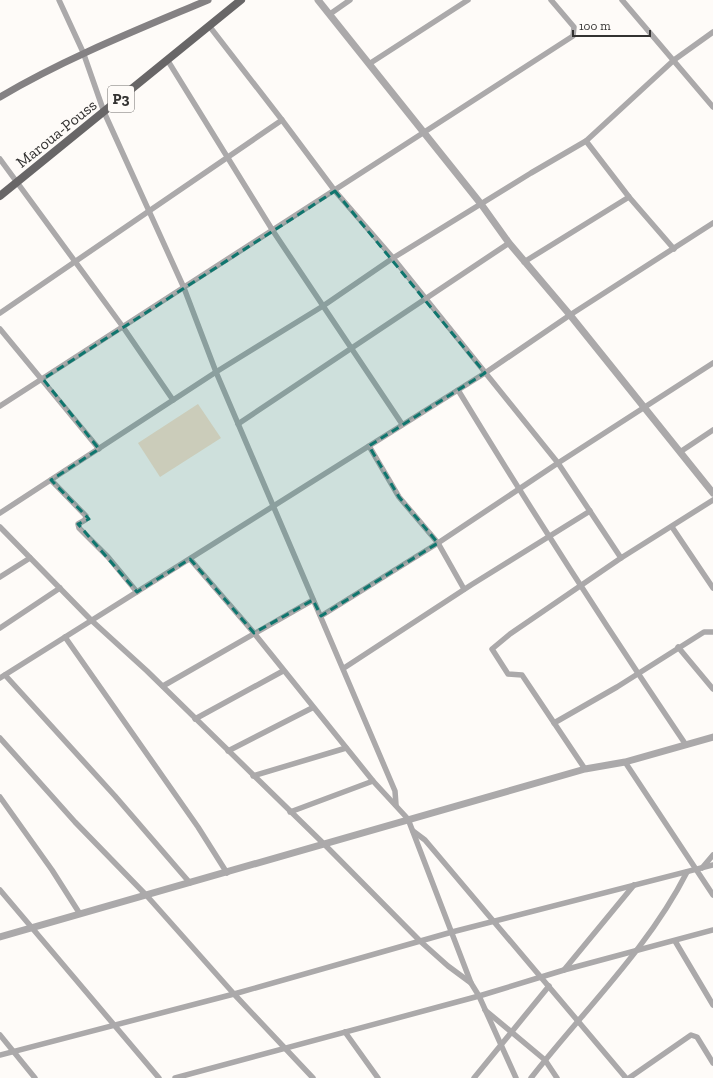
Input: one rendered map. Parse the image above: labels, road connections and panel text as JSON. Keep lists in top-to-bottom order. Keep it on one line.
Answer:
{"streets":{"main road":["P3","Maroua-Pouss"]},"scale_bar":"100 m"}
